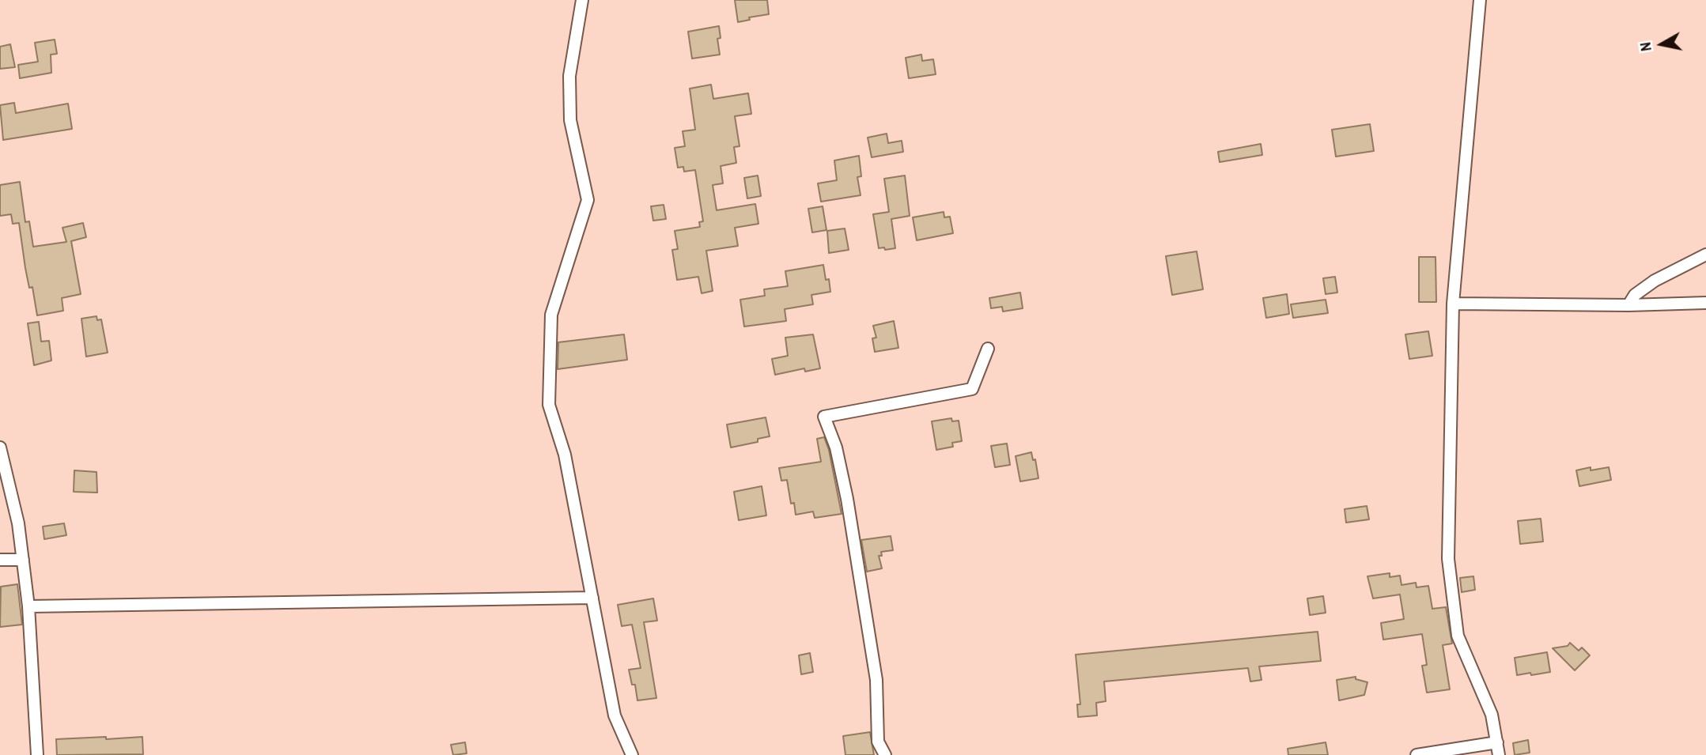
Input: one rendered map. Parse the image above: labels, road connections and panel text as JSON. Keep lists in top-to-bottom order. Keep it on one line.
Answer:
{"north":"left"}
